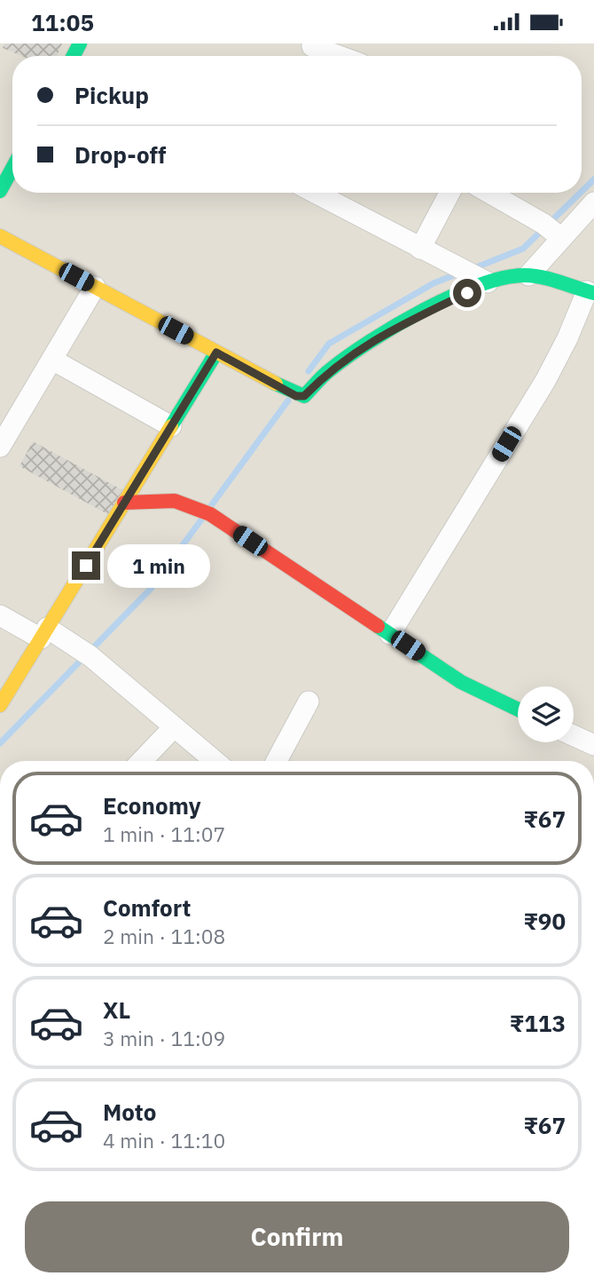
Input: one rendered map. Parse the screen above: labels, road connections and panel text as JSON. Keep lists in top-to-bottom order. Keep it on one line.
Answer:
{"page":{"status":"11:05","banner":["Pickup","Drop-off"],"bubble":"1 min","list":[{"name":"Economy","note":"1 min · 11:07","value":"₹67"},{"name":"Comfort","note":"2 min · 11:08","value":"₹90"},{"name":"XL","note":"3 min · 11:09","value":"₹113"},{"name":"Moto","note":"4 min · 11:10","value":"₹67"}],"buttons":"Confirm"}}
